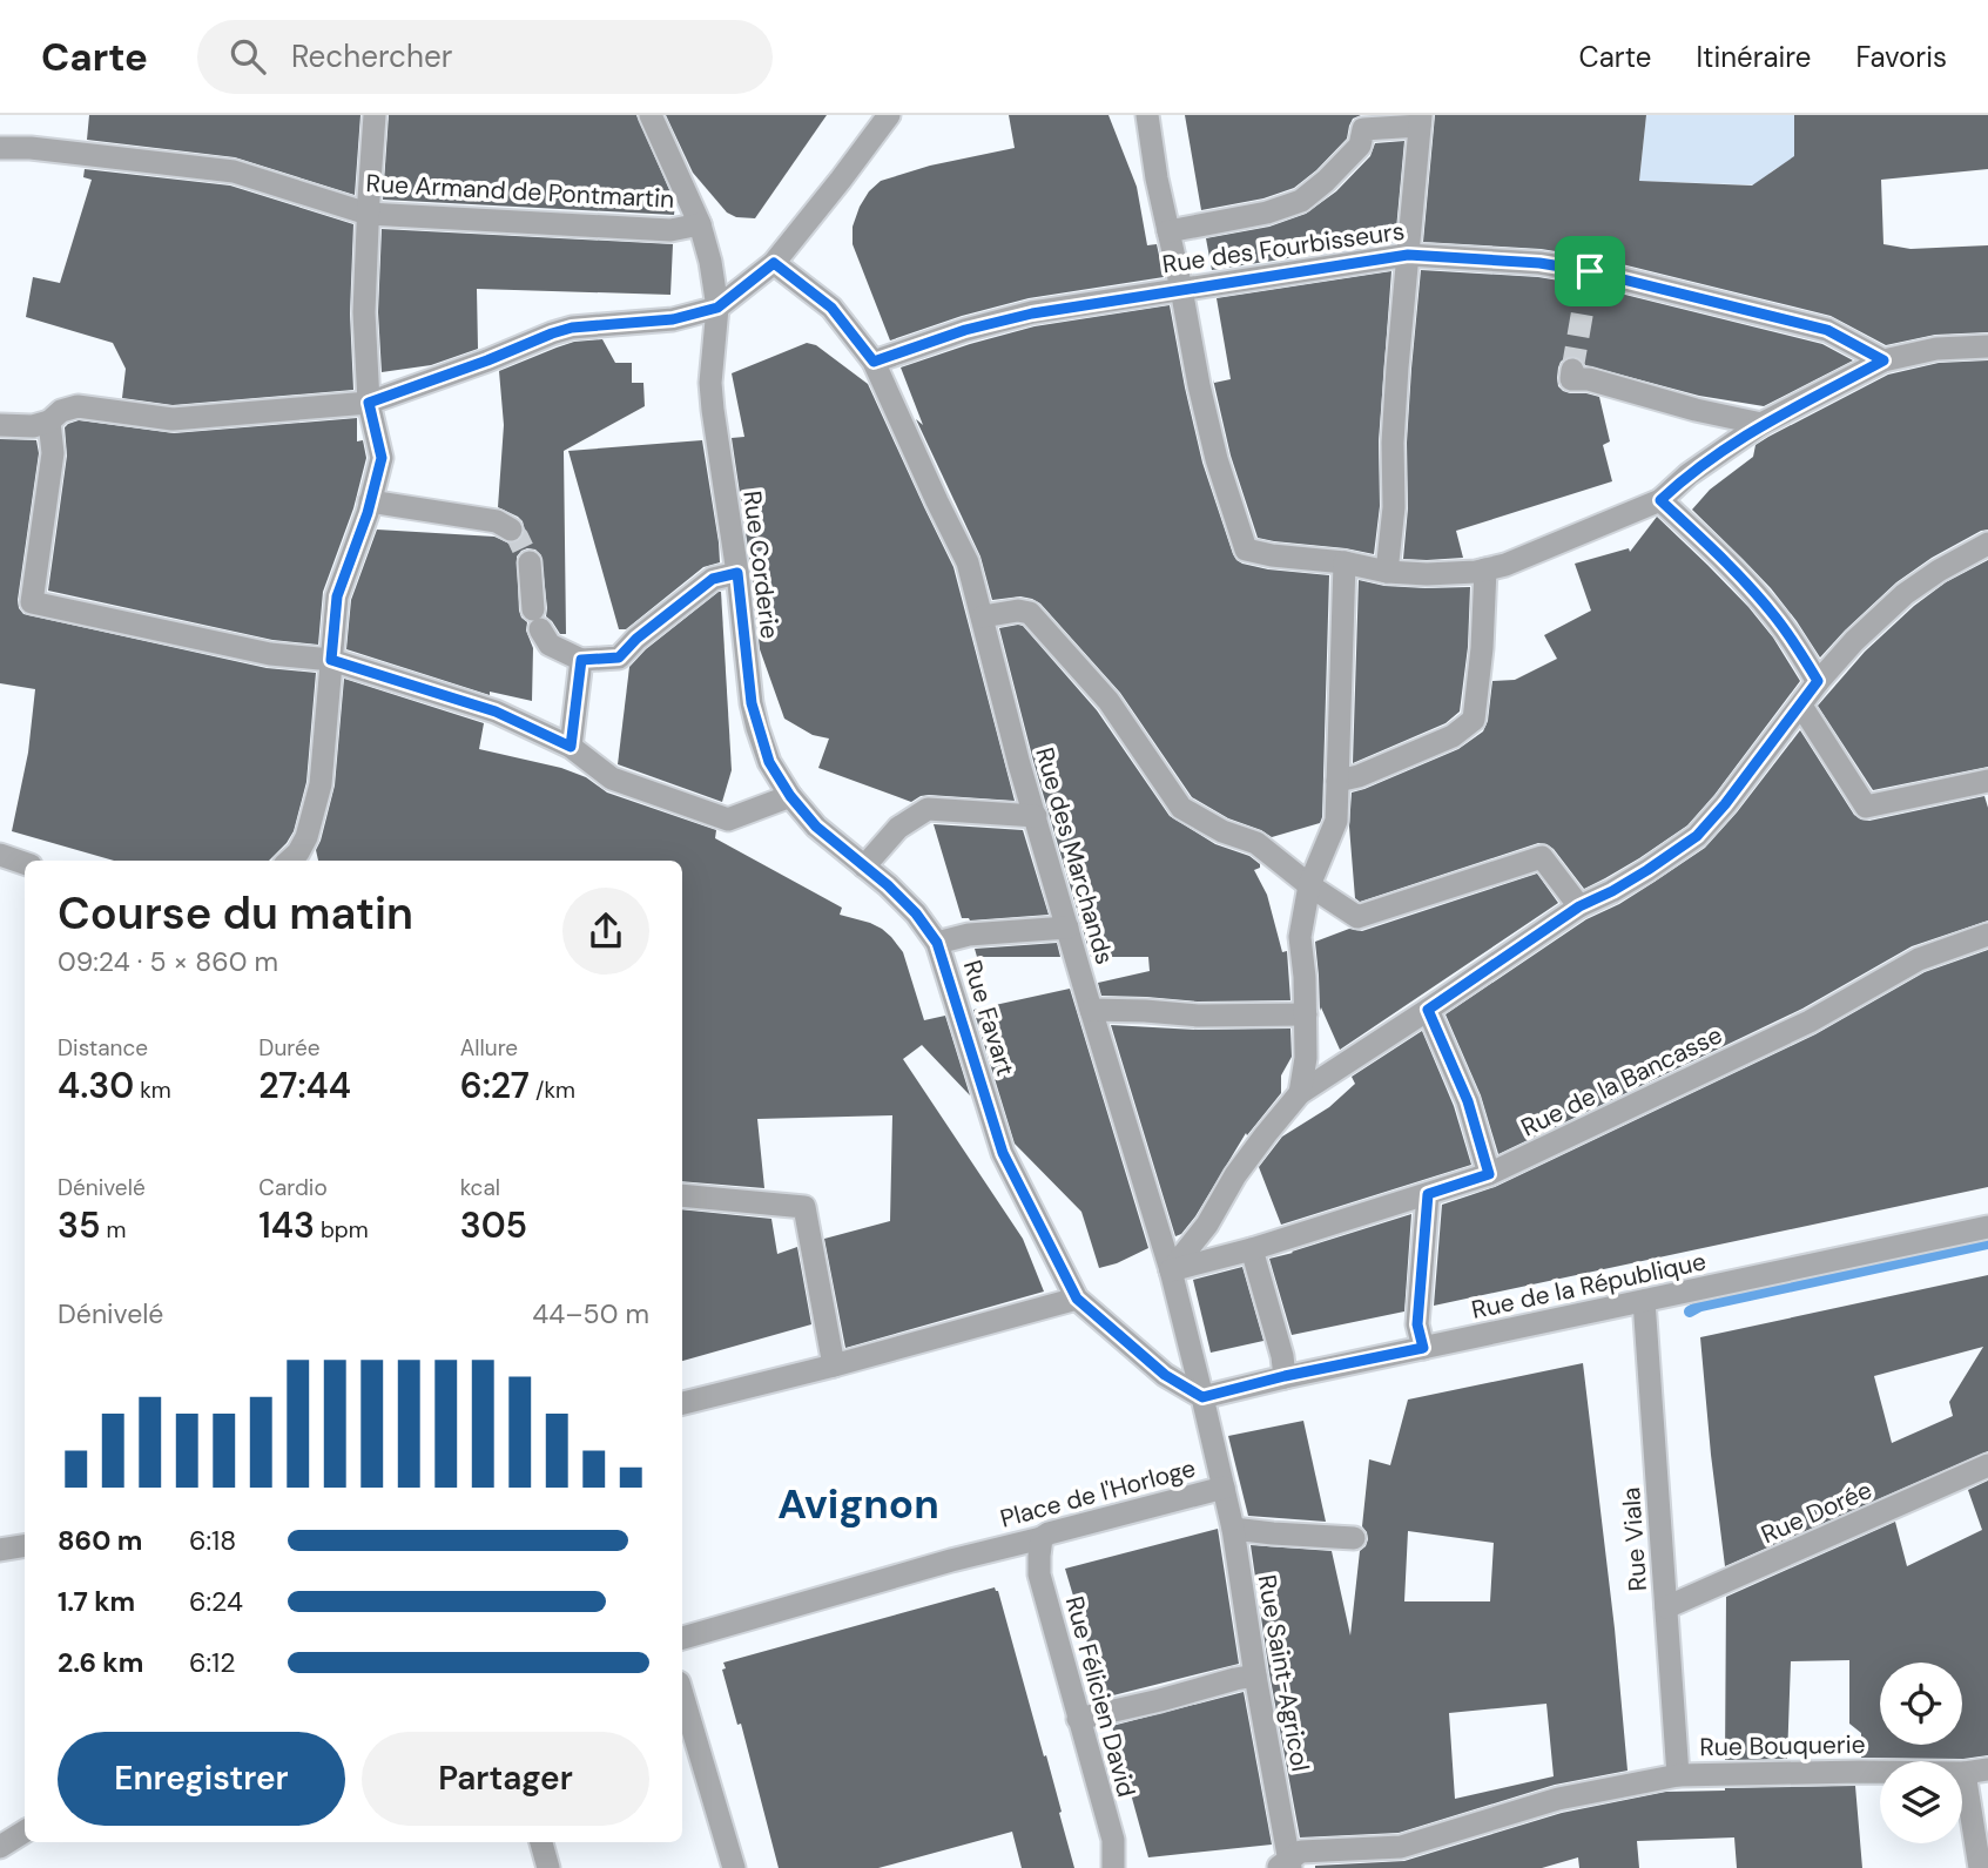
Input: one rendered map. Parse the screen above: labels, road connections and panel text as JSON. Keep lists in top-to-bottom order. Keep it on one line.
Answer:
{"streets":{"street":["Rue Armand de Pontmartin","Rue des Fourbisseurs","Rue Corderie","Rue des Marchands","Rue Favart","Rue de la Bancasse","Rue de la République","Place de l'Horloge","Rue Dorée","Rue Viala","Rue Saint-Agricol","Rue Félicien David","Rue Bouquerie"]},"crossings":[["Rue Armand de Pontmartin","Rue Corderie"],["Rue des Fourbisseurs","Rue des Marchands"],["Rue Corderie","Rue Favart"],["Rue des Marchands","Rue de la Bancasse"],["Rue des Marchands","Rue de la République"],["Rue des Marchands","Place de l'Horloge"],["Rue de la République","Place de l'Horloge"],["Rue de la République","Rue Viala"],["Place de l'Horloge","Rue Saint-Agricol"],["Place de l'Horloge","Rue Félicien David"],["Rue Dorée","Rue Viala"],["Rue Viala","Rue Bouquerie"],["Rue Saint-Agricol","Rue Bouquerie"]],"districts":["Avignon"],"page":{"header":"Carte","search":"Rechercher","nav":["Carte","Itinéraire","Favoris"],"heading":["Course du matin","09:24 · 5 × 860 m"],"stats":[["Distance","4.30 km"],["Durée","27:44"],["Allure","6:27 /km"],["Dénivelé","35 m"],["Cardio","143 bpm"],["kcal","305"]],"chart":["Dénivelé","44–50 m"],"list":[{"name":"860 m","note":"6:18"},{"name":"1.7 km","note":"6:24"},{"name":"2.6 km","note":"6:12"}],"buttons":["Enregistrer","Partager"]}}
